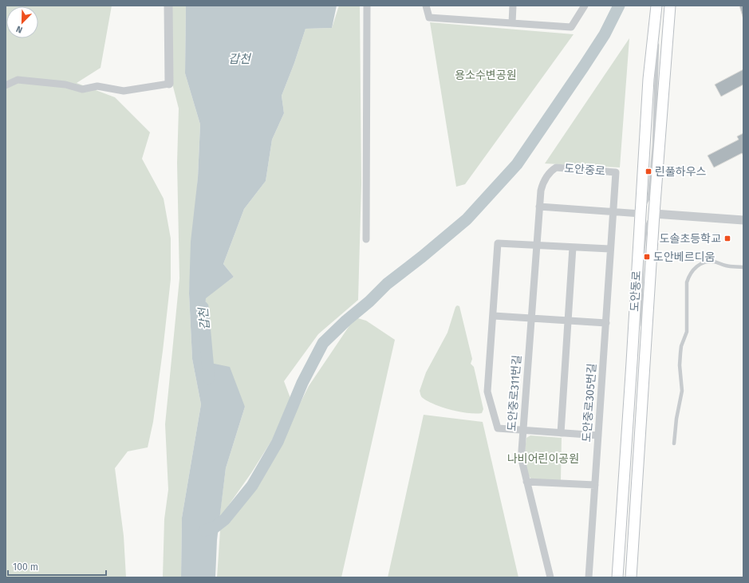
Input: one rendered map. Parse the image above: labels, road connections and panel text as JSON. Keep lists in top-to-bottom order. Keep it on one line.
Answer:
{"streets":{"main road":["도안동로"],"street":["도안중로","도안중로311번길","도안중로305번길"]},"crossings":[["도안중로","도안중로311번길"],["도안중로","도안중로305번길"]],"water":["갑천"],"parks":["용소수변공원","나비어린이공원"],"places":{"transit":["린풀하우스","도솔초등학교","도안베르디움"]},"scale_bar":"100 m","north":"bottom left"}
